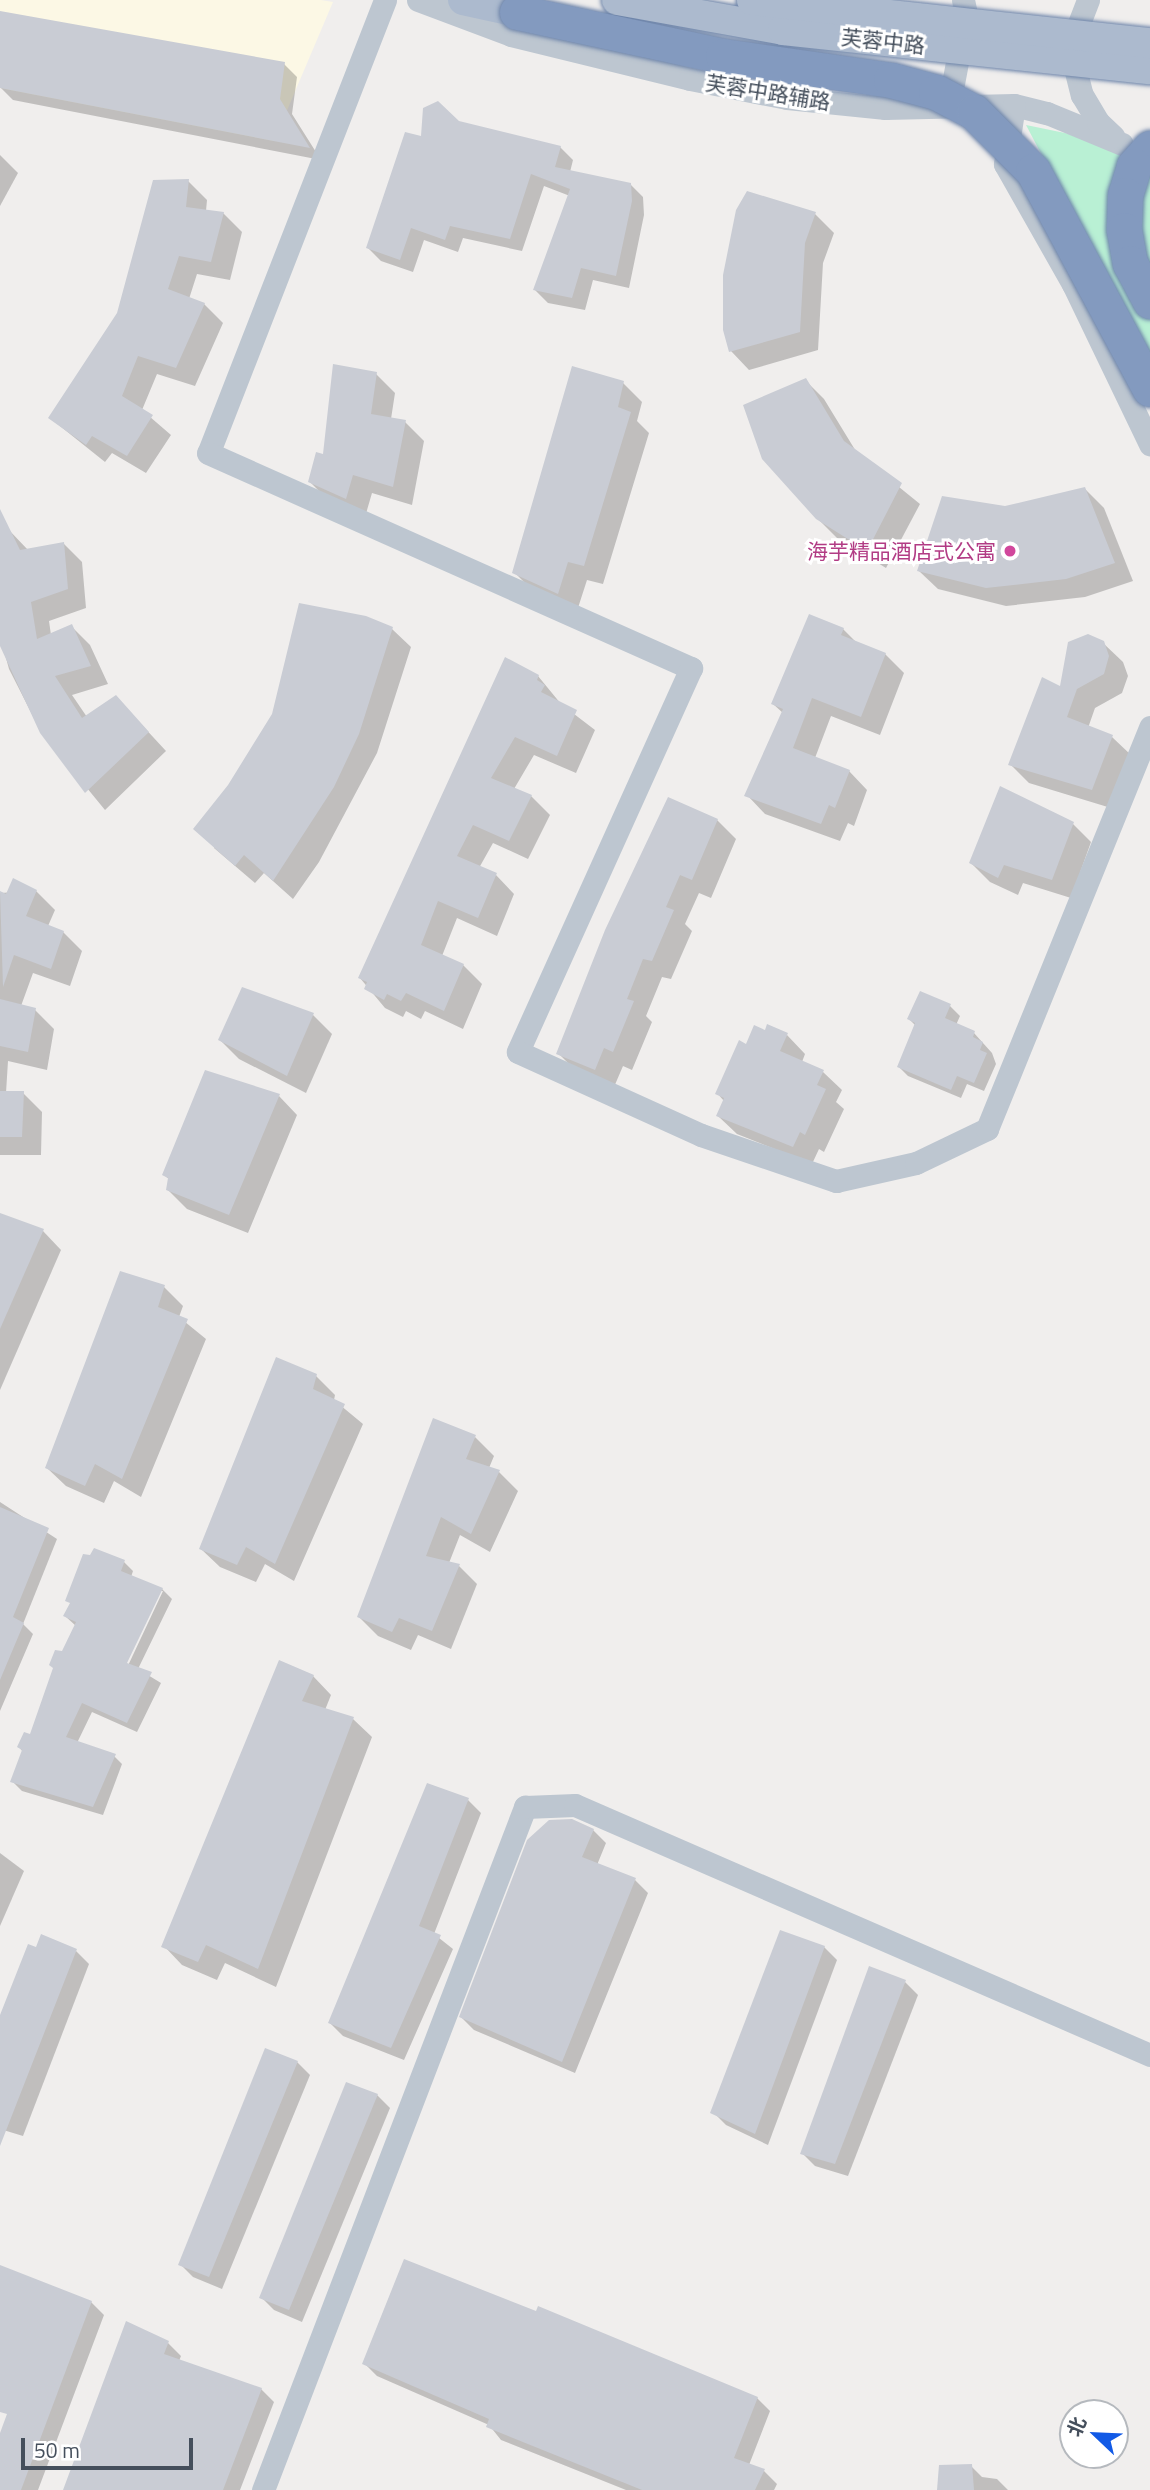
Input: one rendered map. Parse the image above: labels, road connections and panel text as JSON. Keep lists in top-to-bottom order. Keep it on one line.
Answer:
{"streets":{"main road":["芙蓉中路"],"street":["芙蓉中路辅路"]},"places":["海芋精品酒店式公寓"],"scale_bar":"50 m","north":"top left"}
